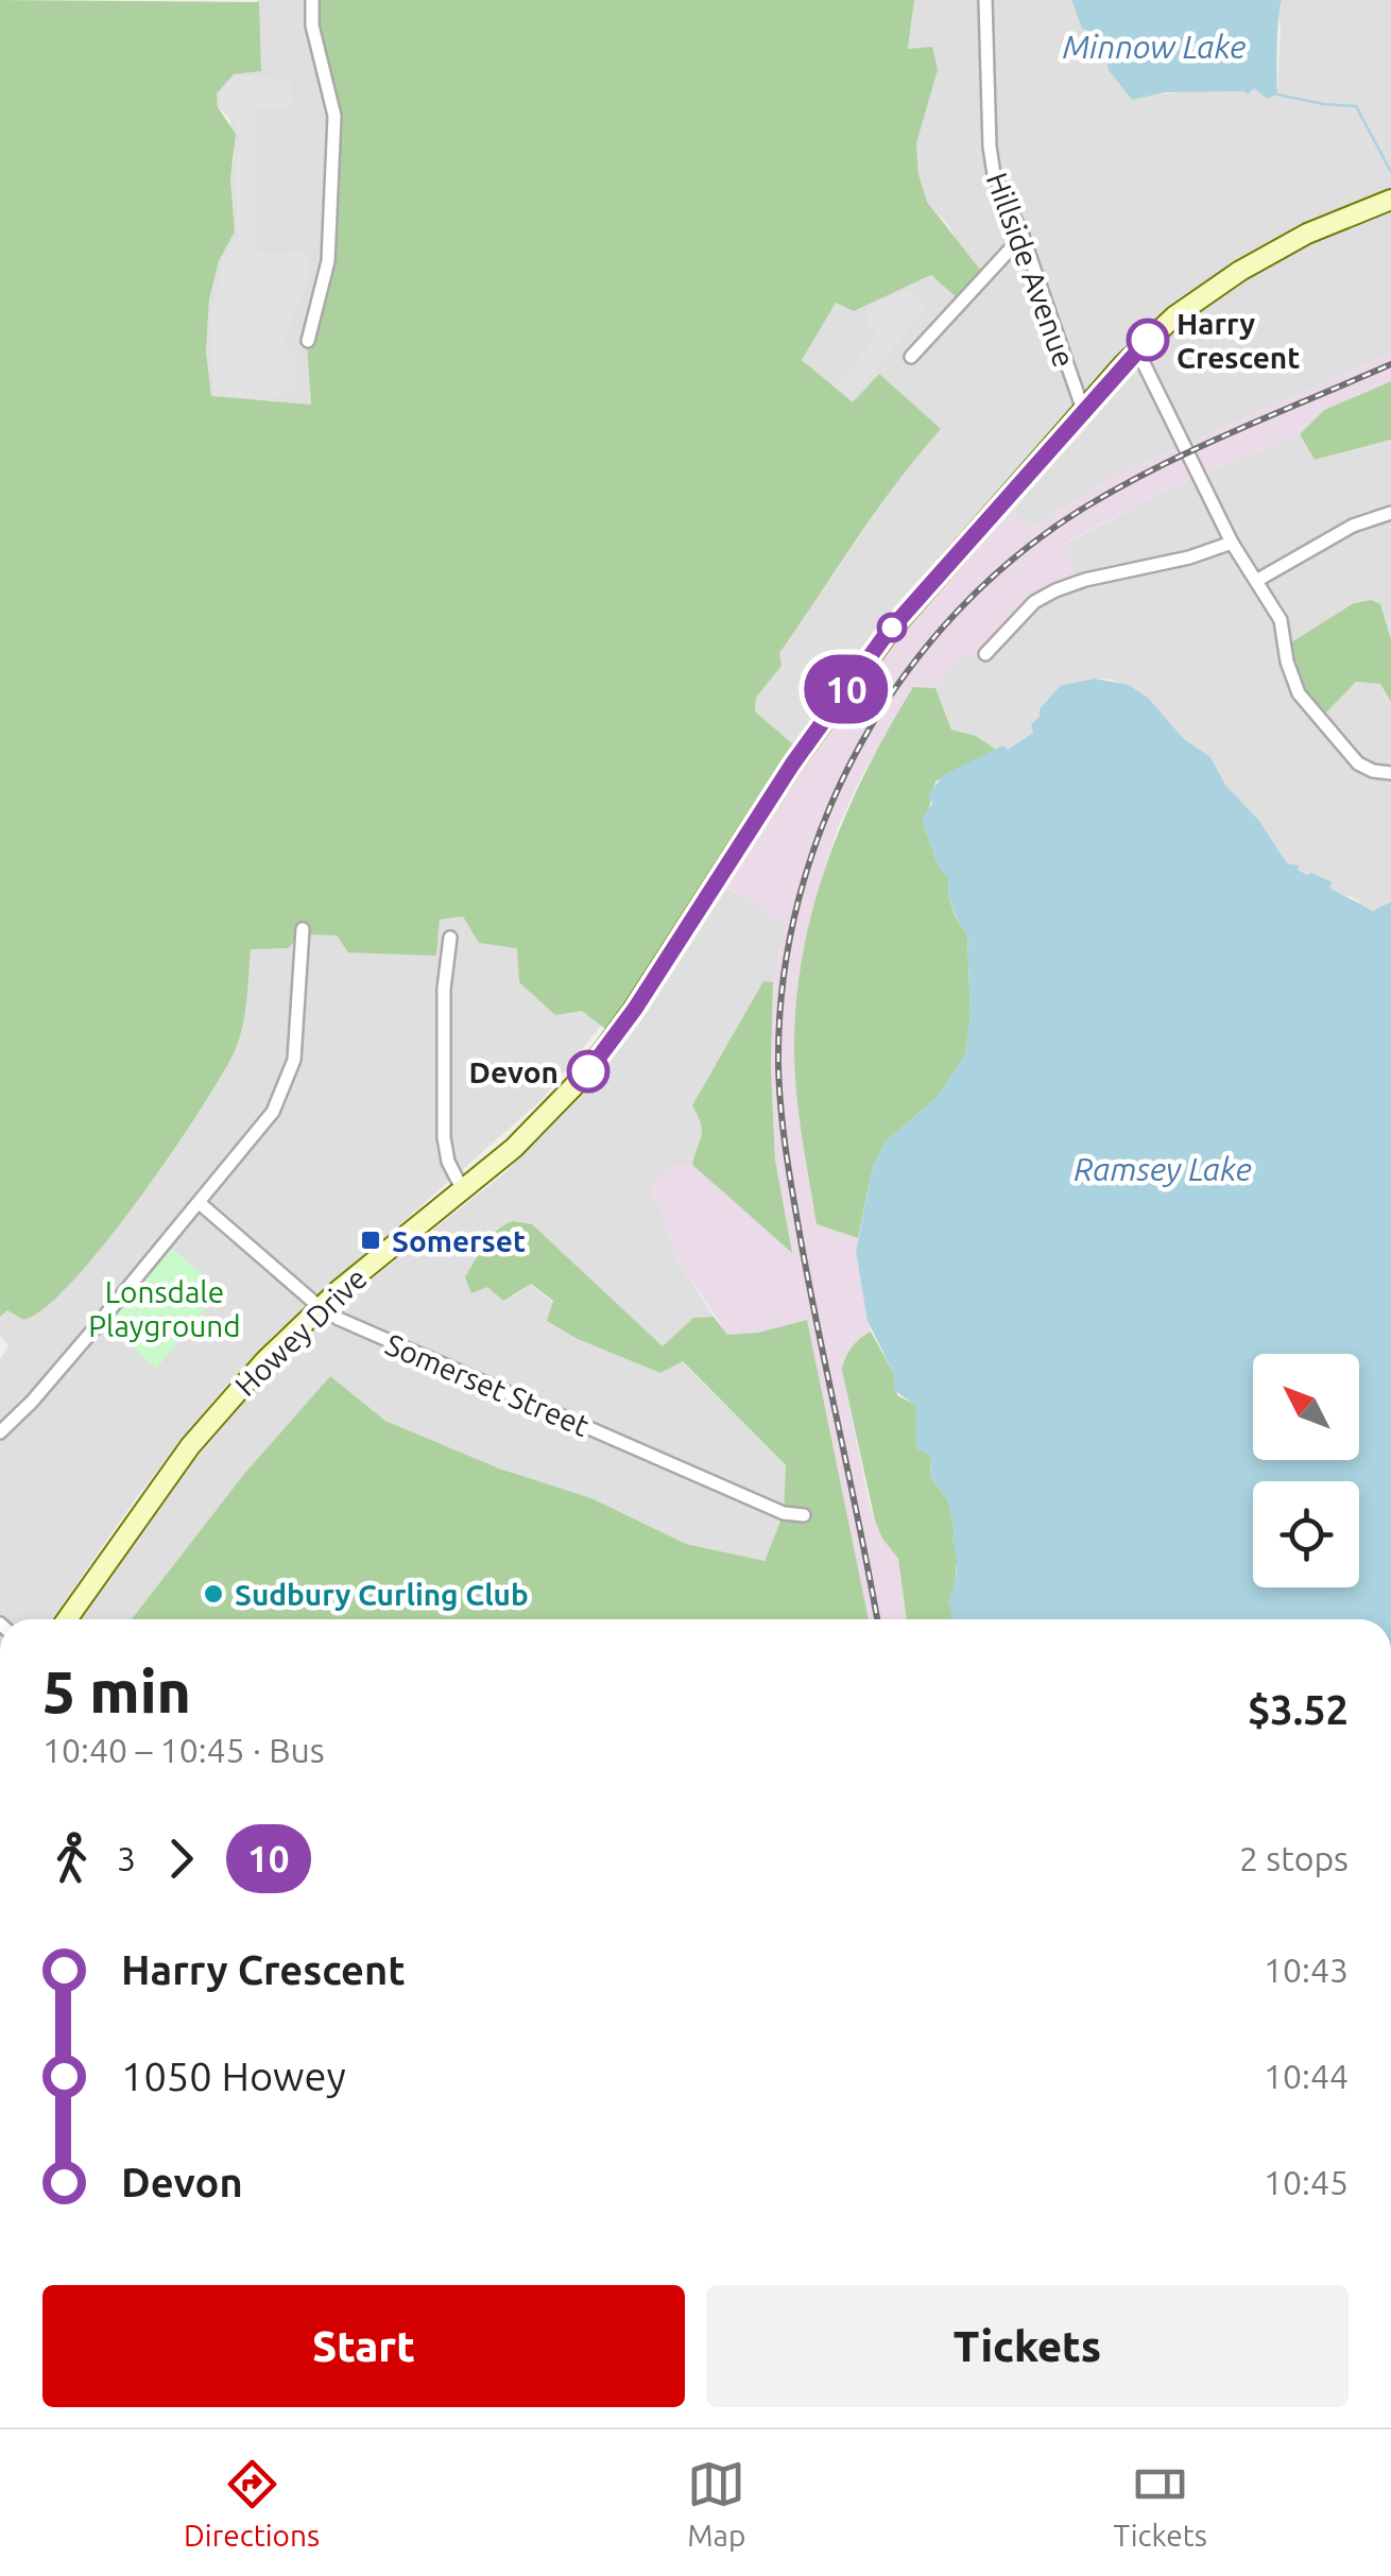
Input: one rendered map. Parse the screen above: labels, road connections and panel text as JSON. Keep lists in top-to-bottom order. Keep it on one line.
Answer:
{"streets":{"main road":["Howey Drive"],"street":["Hillside Avenue","Somerset Street"]},"crossings":[["Hillside Avenue","Howey Drive"],["Howey Drive","Somerset Street"]],"water":["Minnow Lake","Ramsey Lake"],"parks":["Lonsdale Playground"],"places":{"other":["Harry Crescent","Devon","Sudbury Curling Club"],"transit":["Somerset"]},"lines":["bus line 10"],"north":"top left","page":{"on_map":"10","heading":["5 min","10:40 – 10:45 · Bus","$3.52"],"legs":["3","10","2 stops"],"list":[{"name":"Harry Crescent","value":"10:43"},{"name":"1050 Howey","value":"10:44"},{"name":"Devon","value":"10:45"}],"buttons":["Start","Tickets"],"tabs":["Directions","Map","Tickets"]}}
